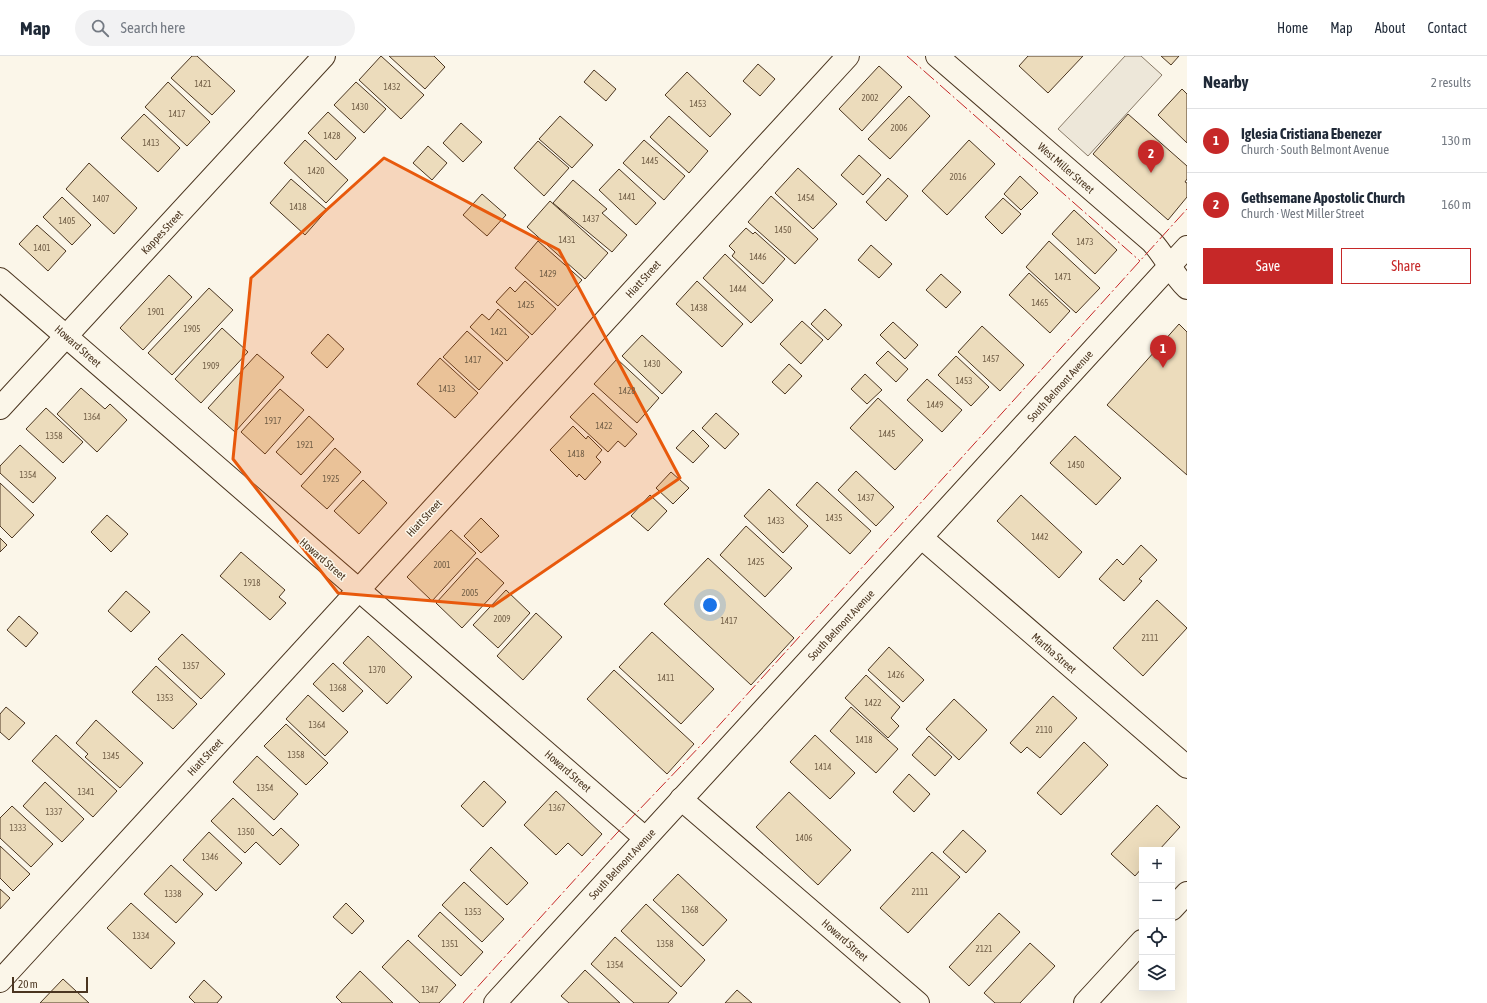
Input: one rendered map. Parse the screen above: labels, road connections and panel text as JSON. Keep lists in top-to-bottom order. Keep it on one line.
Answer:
{"streets":{"street":["West Miller Street","Kappes Street","Hiatt Street","Howard Street","South Belmont Avenue","Martha Street"]},"crossings":[["West Miller Street","South Belmont Avenue"],["Kappes Street","Howard Street"],["Hiatt Street","Howard Street"],["Howard Street","South Belmont Avenue"],["South Belmont Avenue","Martha Street"]],"house_numbers":["1421","1432","2002","1453","1430","1417","2006","1428","1413","1445","1420","2016","1441","1454","1407","1418","1437","1405","1450","1431","1473","1401","1446","1429","1471","1444","1465","1425","1438","1901","1905","1421","1457","1417","1430","1909","1453","1413","1428","1449","1364","1917","1422","1445","1358","1921","1418","1450","1354","1925","1437","1435","1433","1442","1425","2001","1918","2005","2009","1417","2111","1357","1370","1426","1411","1368","1353","1422","1364","2110","1418","1358","1345","1414","1354","1341","1367","1337","1333","1350","1406","1346","2111","1338","1368","1353","1334","1351","1358","2121","1354","1347"],"scale_bar":"20 m","page":{"header":"Map","search":"Search here","nav":["Home","Map","About","Contact"],"heading":["Nearby","2 results"],"list":[{"mark":"1","name":"Iglesia Cristiana Ebenezer","note":"Church · South Belmont Avenue","value":"130 m"},{"mark":"2","name":"Gethsemane Apostolic Church","note":"Church · West Miller Street","value":"160 m"}],"pins":["2","1"],"buttons":["Save","Share"],"map_buttons":["+","−"],"scale":"20 m"}}
